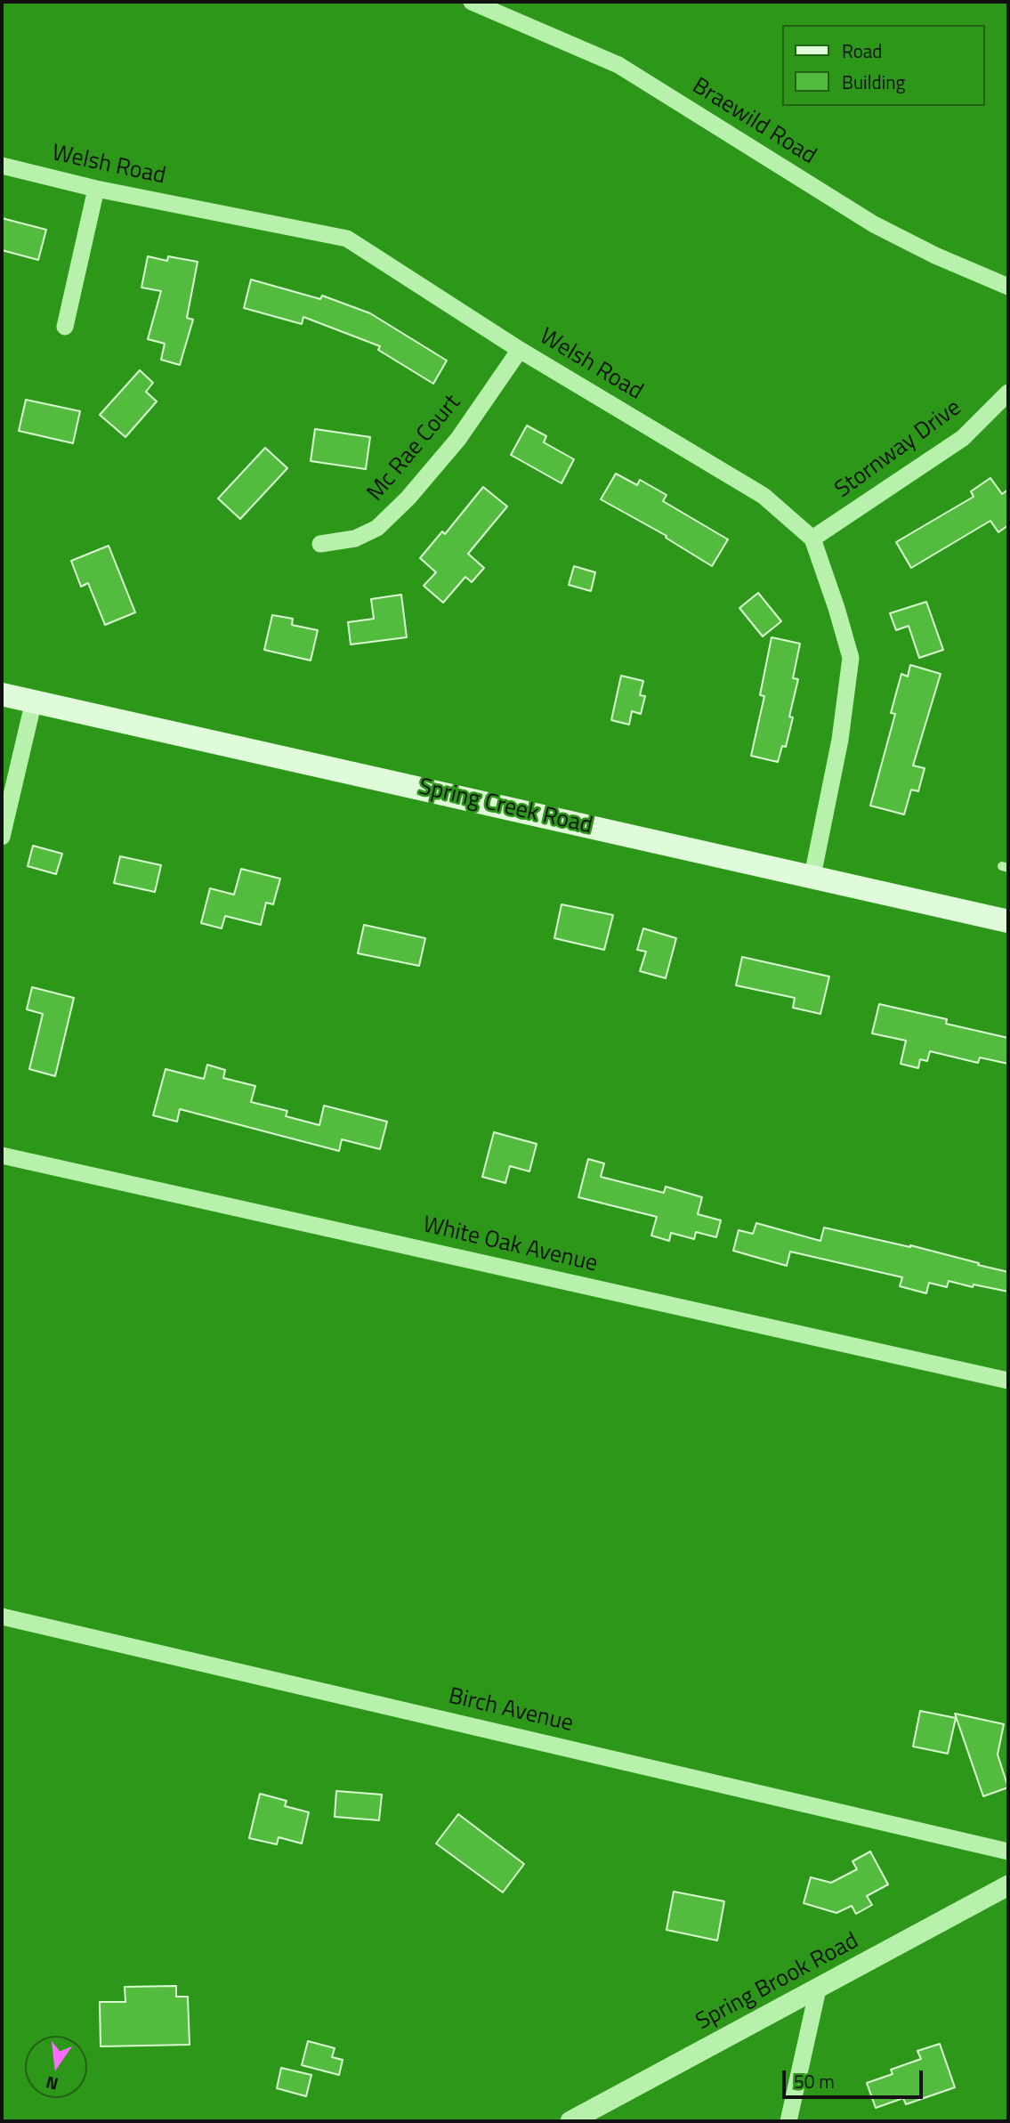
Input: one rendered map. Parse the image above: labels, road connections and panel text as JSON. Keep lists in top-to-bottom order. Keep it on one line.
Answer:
{"streets":{"main road":["Spring Creek Road"],"street":["Braewild Road","Welsh Road","Mc Rae Court","Stornway Drive","White Oak Avenue","Birch Avenue","Spring Brook Road"]},"crossings":[["Welsh Road","Mc Rae Court"],["Welsh Road","Stornway Drive"],["Welsh Road","Spring Creek Road"]],"legend":["Road","Building"],"scale_bar":"50 m","north":"bottom"}
